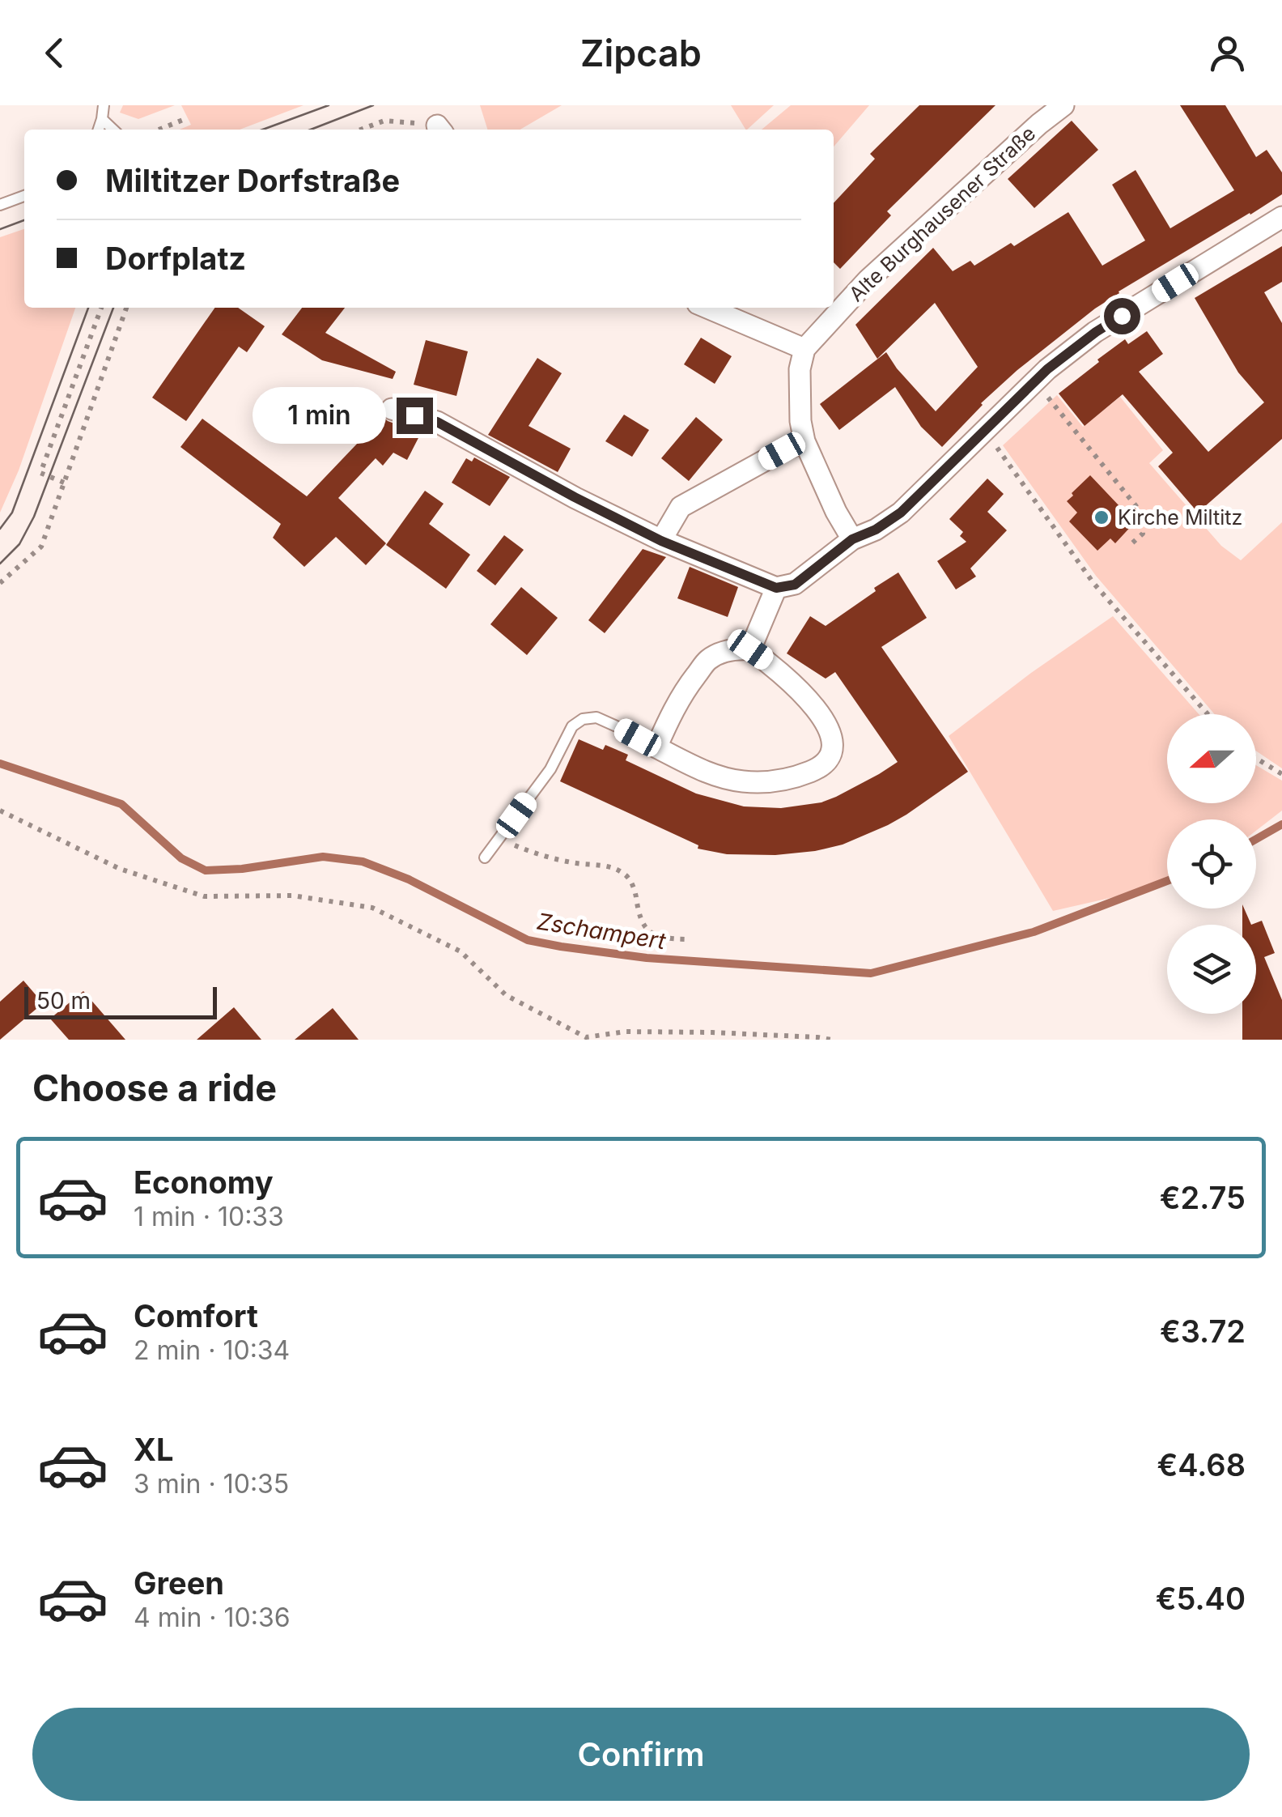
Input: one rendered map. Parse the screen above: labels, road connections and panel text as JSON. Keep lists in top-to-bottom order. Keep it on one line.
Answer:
{"streets":{"street":["Alte Burghausener Straße"]},"water":["Zschampert"],"places":["Kirche Miltitz"],"scale_bar":"50 m","north":"left","page":{"header":"Zipcab","banner":["Miltitzer Dorfstraße","Dorfplatz"],"bubble":"1 min","scale":"50 m","heading":"Choose a ride","list":[{"name":"Economy","note":"1 min · 10:33","value":"€2.75"},{"name":"Comfort","note":"2 min · 10:34","value":"€3.72"},{"name":"XL","note":"3 min · 10:35","value":"€4.68"},{"name":"Green","note":"4 min · 10:36","value":"€5.40"}],"buttons":"Confirm"}}
